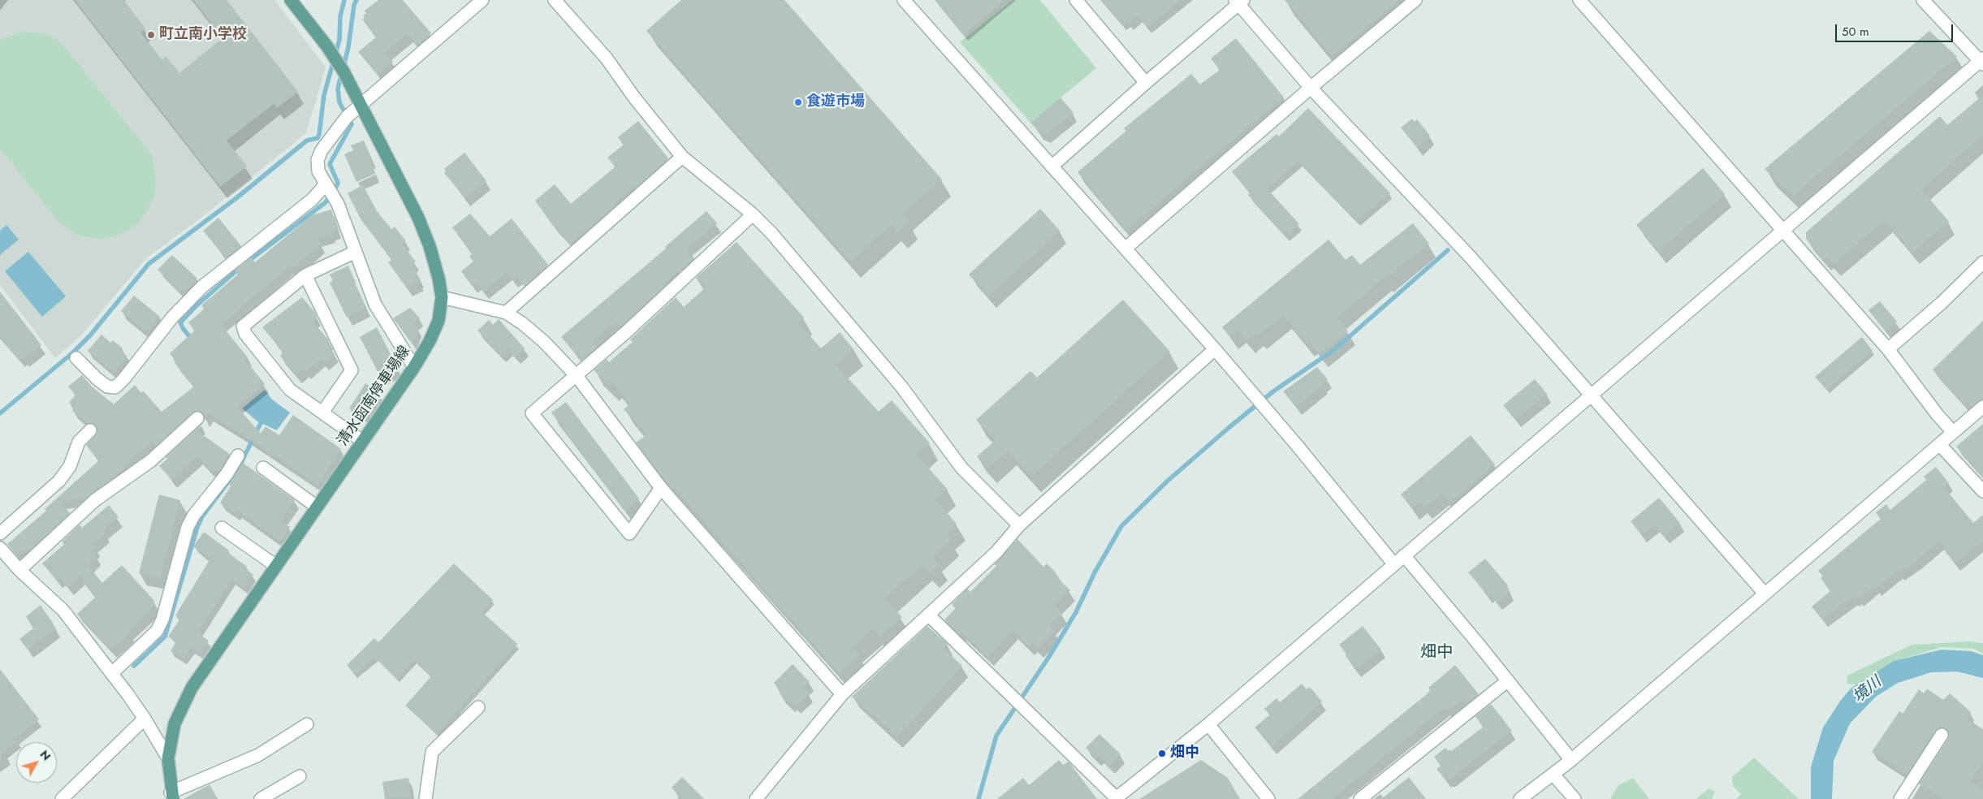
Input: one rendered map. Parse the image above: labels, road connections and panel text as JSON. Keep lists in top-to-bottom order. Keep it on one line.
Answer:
{"streets":{"main road":["清水函南停車場線"]},"districts":["畑中"],"water":["境川"],"places":["町立南小学校","食遊市場","畑中"],"scale_bar":"50 m","north":"top right"}
